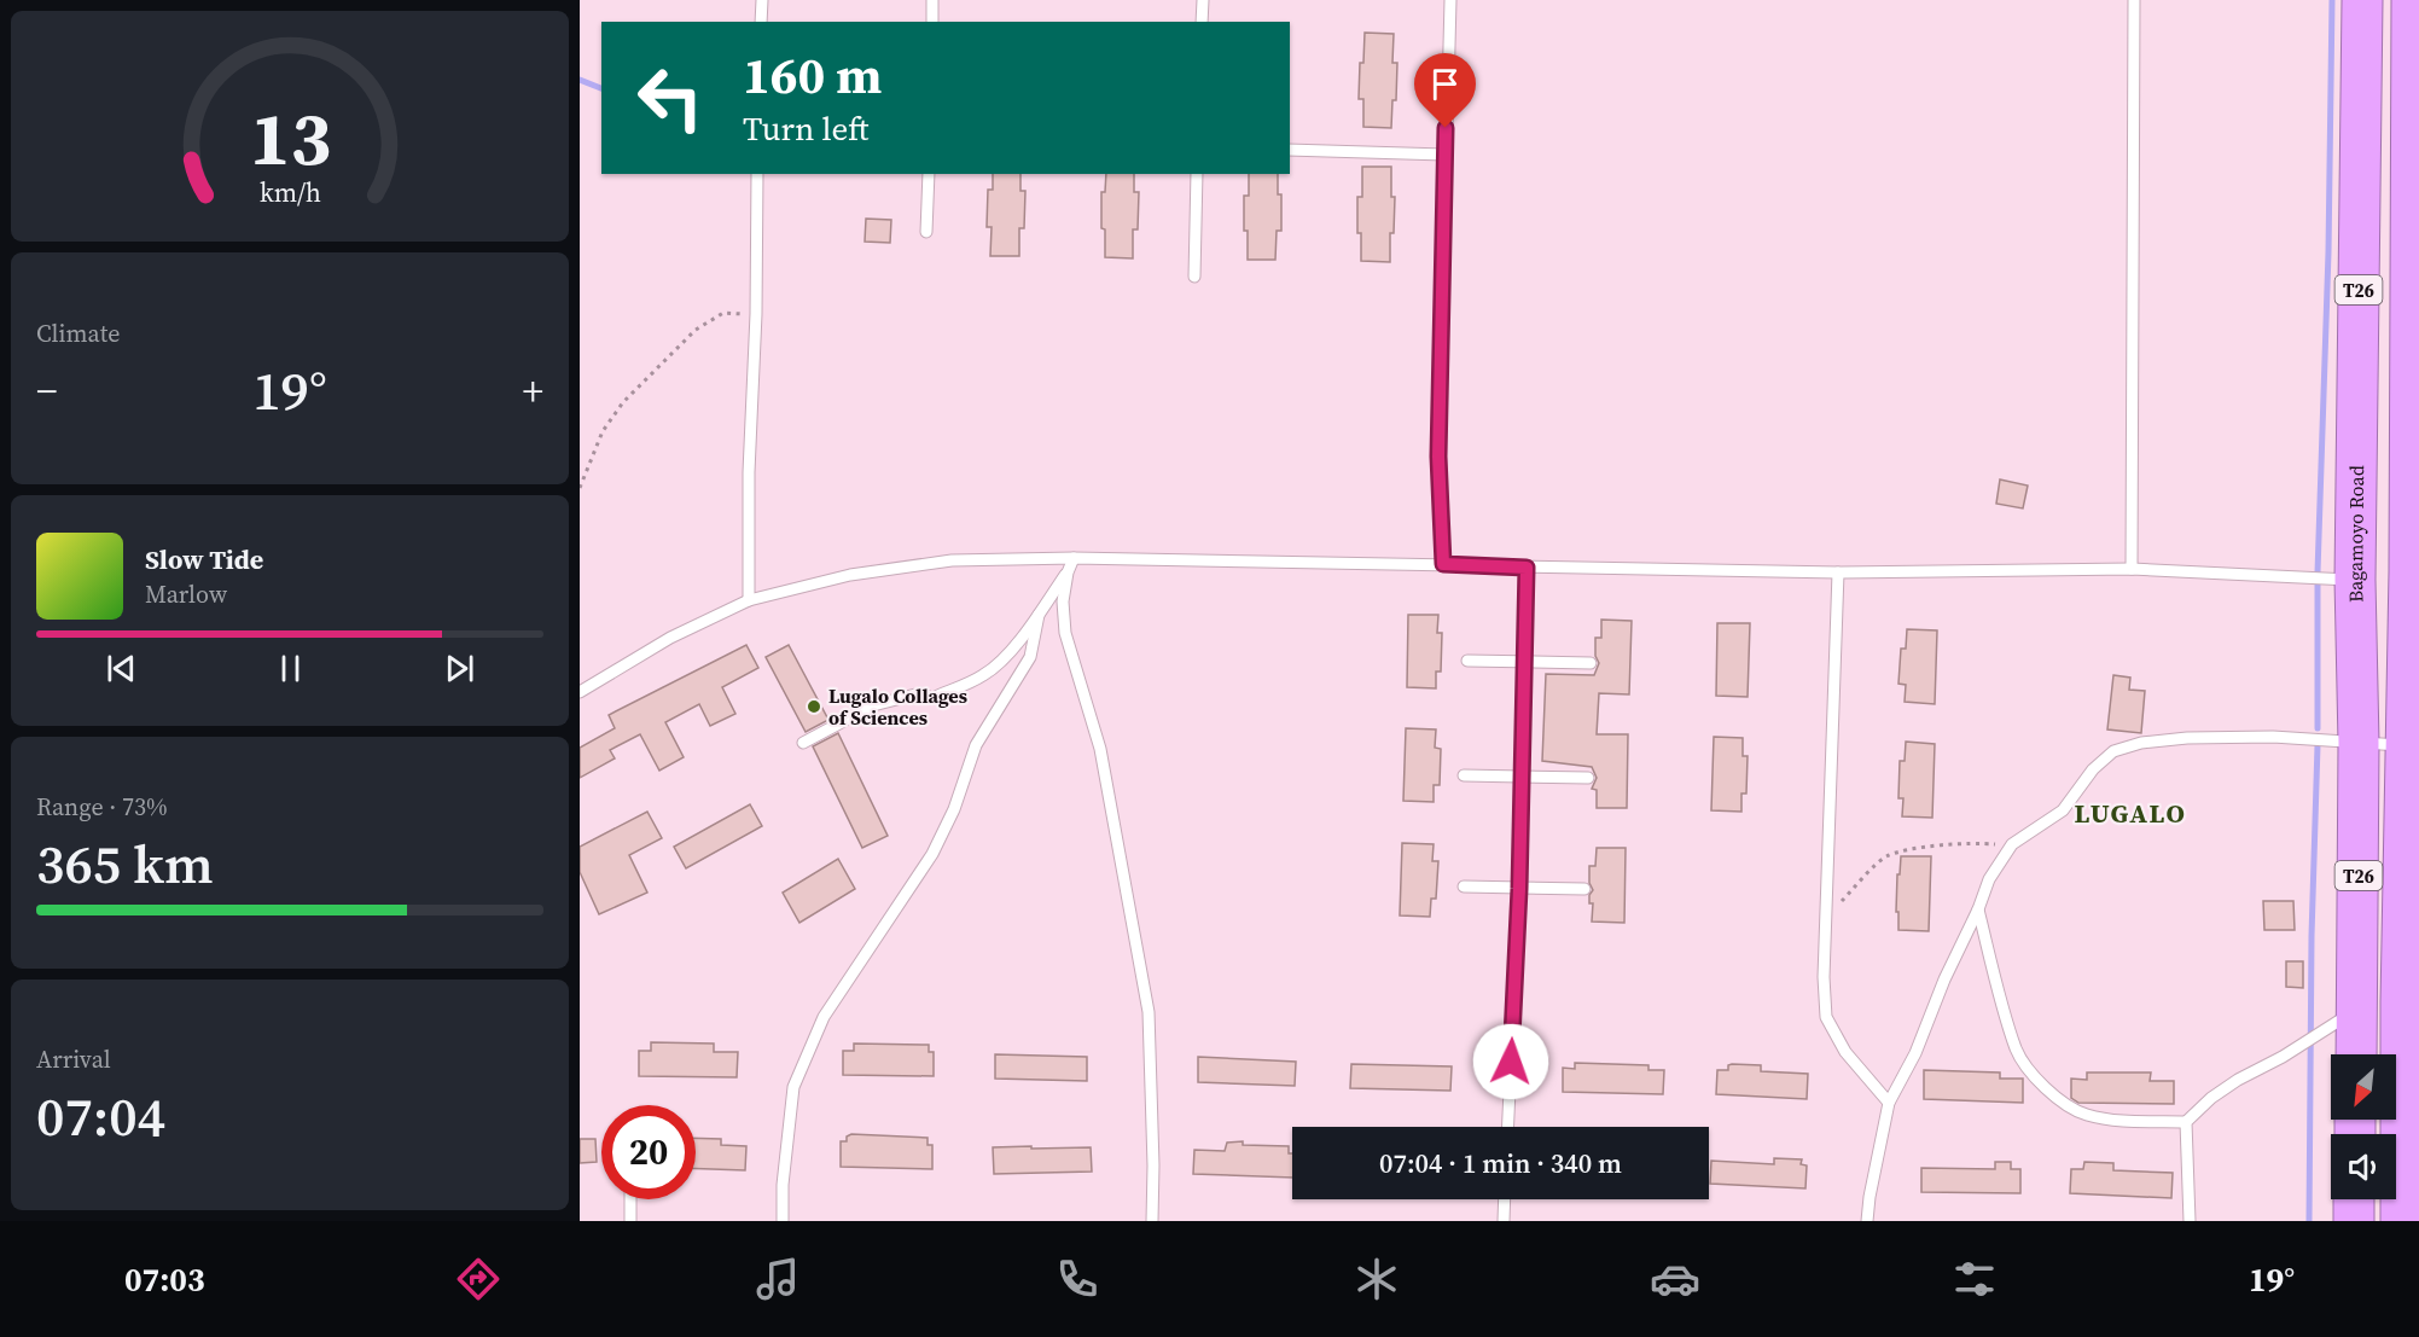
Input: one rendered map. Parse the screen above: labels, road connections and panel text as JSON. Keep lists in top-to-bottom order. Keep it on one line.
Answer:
{"streets":{"highway":["T26","Bagamoyo Road"]},"districts":["LUGALO"],"places":["Lugalo Collages of Sciences"],"north":"bottom left","page":{"turn":["160 m","Turn left"],"tile":["Climate",["Range · 73%","365 km"],["Arrival","07:04"]],"heat":["−","19°","+"],"song":["Slow Tide","Marlow"],"limit":"20","trip":"07:04 · 1 min · 340 m","tabs":["07:03","19°"],"gauge":["13","km/h"]}}
